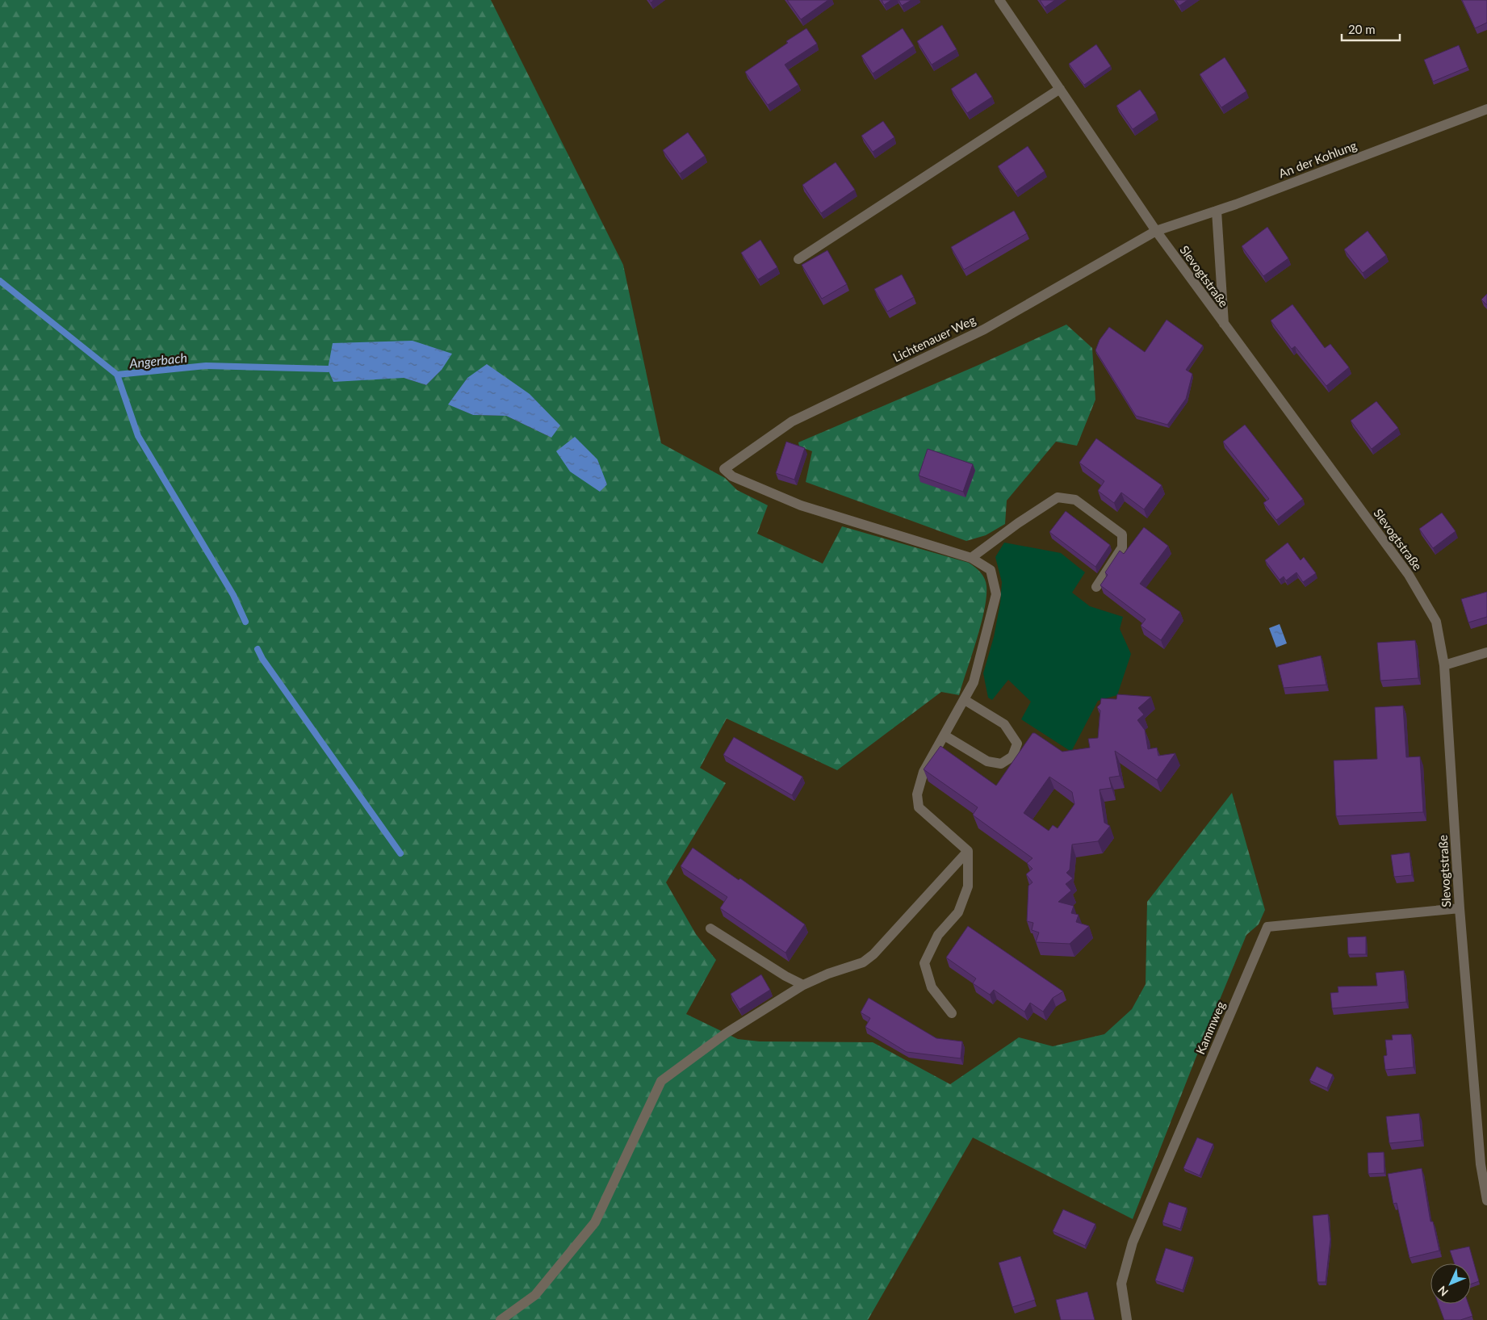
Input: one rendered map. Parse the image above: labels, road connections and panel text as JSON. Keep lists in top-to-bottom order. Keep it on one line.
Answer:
{"streets":{"street":["An der Kohlung","Slevogtstraße","Lichtenauer Weg","Kammweg"]},"crossings":[["An der Kohlung","Slevogtstraße"],["An der Kohlung","Lichtenauer Weg"],["Slevogtstraße","Lichtenauer Weg"],["Slevogtstraße","Kammweg"]],"water":["Angerbach"],"scale_bar":"20 m","north":"bottom left"}
